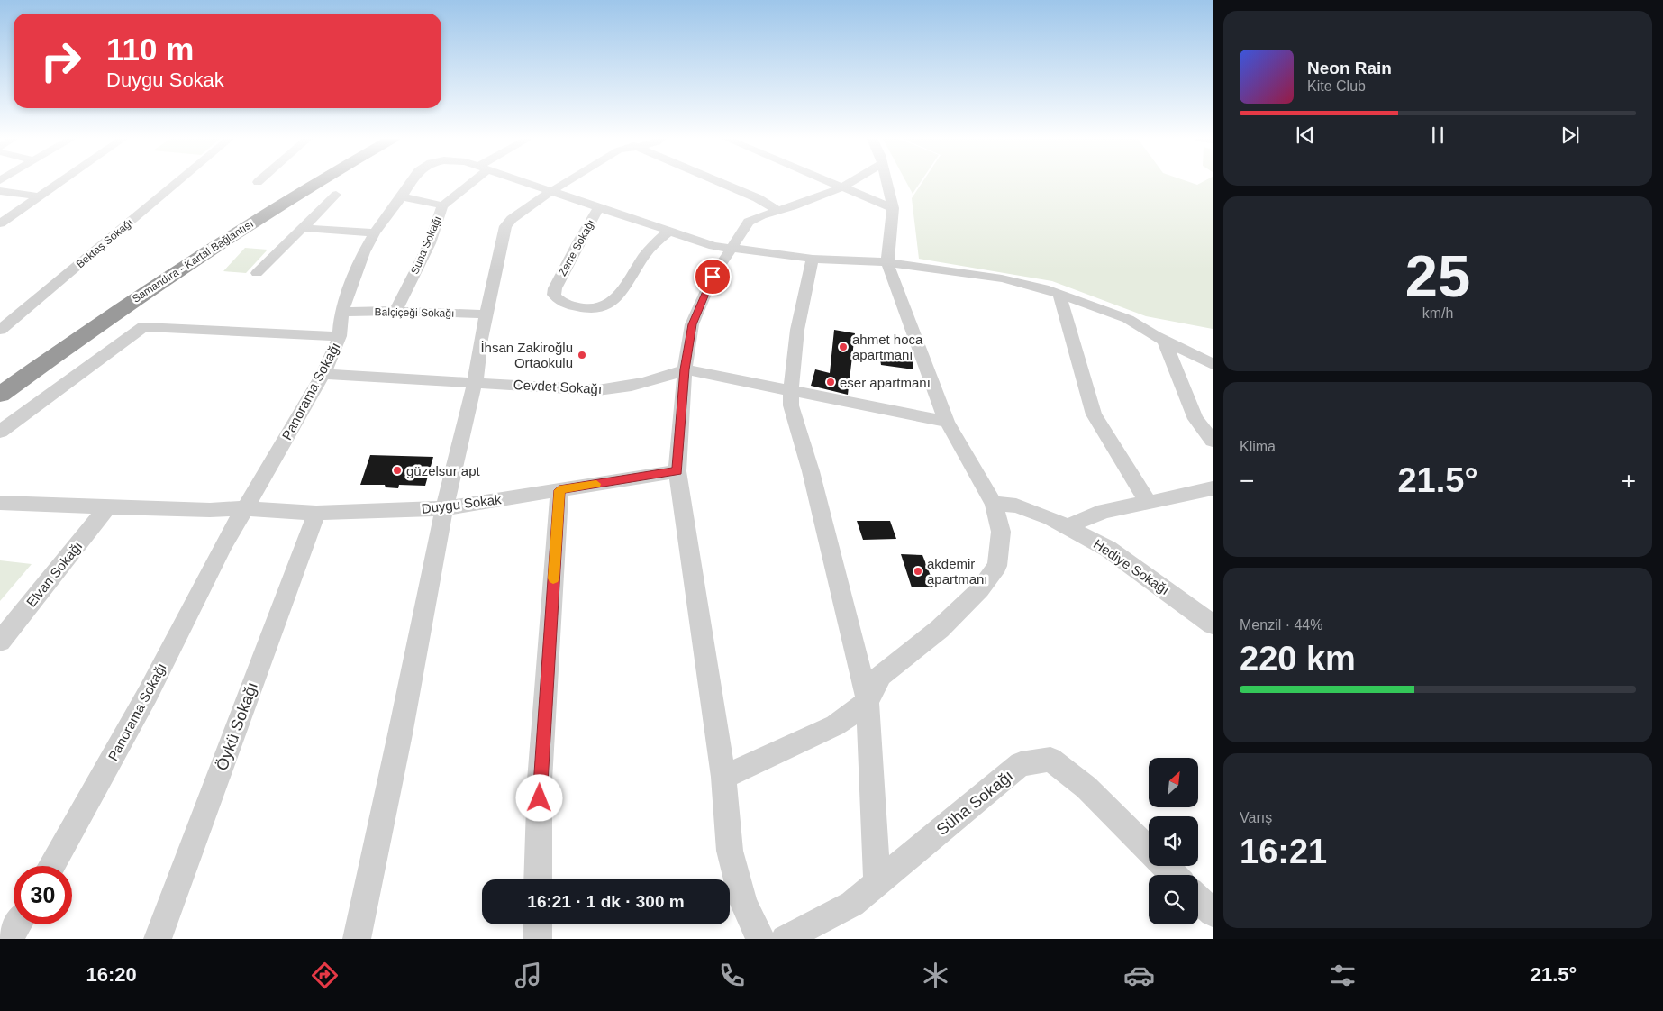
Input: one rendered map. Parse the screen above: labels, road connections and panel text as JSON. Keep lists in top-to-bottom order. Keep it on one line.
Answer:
{"streets":{"highway":["Samandıra - Kartal Bağlantısı"],"street":["Bektaş Sokağı","Suna Sokağı","Zerre Sokağı","Balçiçeği Sokağı","Cevdet Sokağı","Panorama Sokağı","Duygu Sokak","Hediye Sokağı","Elvan Sokağı","Öykü Sokağı","Süha Sokağı"]},"crossings":[["Suna Sokağı","Balçiçeği Sokağı"],["Zerre Sokağı","Panorama Sokağı"],["Balçiçeği Sokağı","Panorama Sokağı"],["Cevdet Sokağı","Panorama Sokağı"],["Panorama Sokağı","Duygu Sokak"],["Duygu Sokak","Elvan Sokağı"],["Duygu Sokak","Öykü Sokağı"]],"places":["ahmet hoca apartmanı","İhsan Zakiroğlu Ortaokulu","eser apartmanı","güzelsur apt","akdemir apartmanı"],"north":"top right","page":{"turn":["110 m","Duygu Sokak"],"song":["Neon Rain","Kite Club"],"tile":[["25","km/h"],"Klima",["Menzil · 44%","220 km"],["Varış","16:21"]],"heat":["−","21.5°","+"],"limit":"30","trip":"16:21 · 1 dk · 300 m","tabs":["16:20","21.5°"]}}
